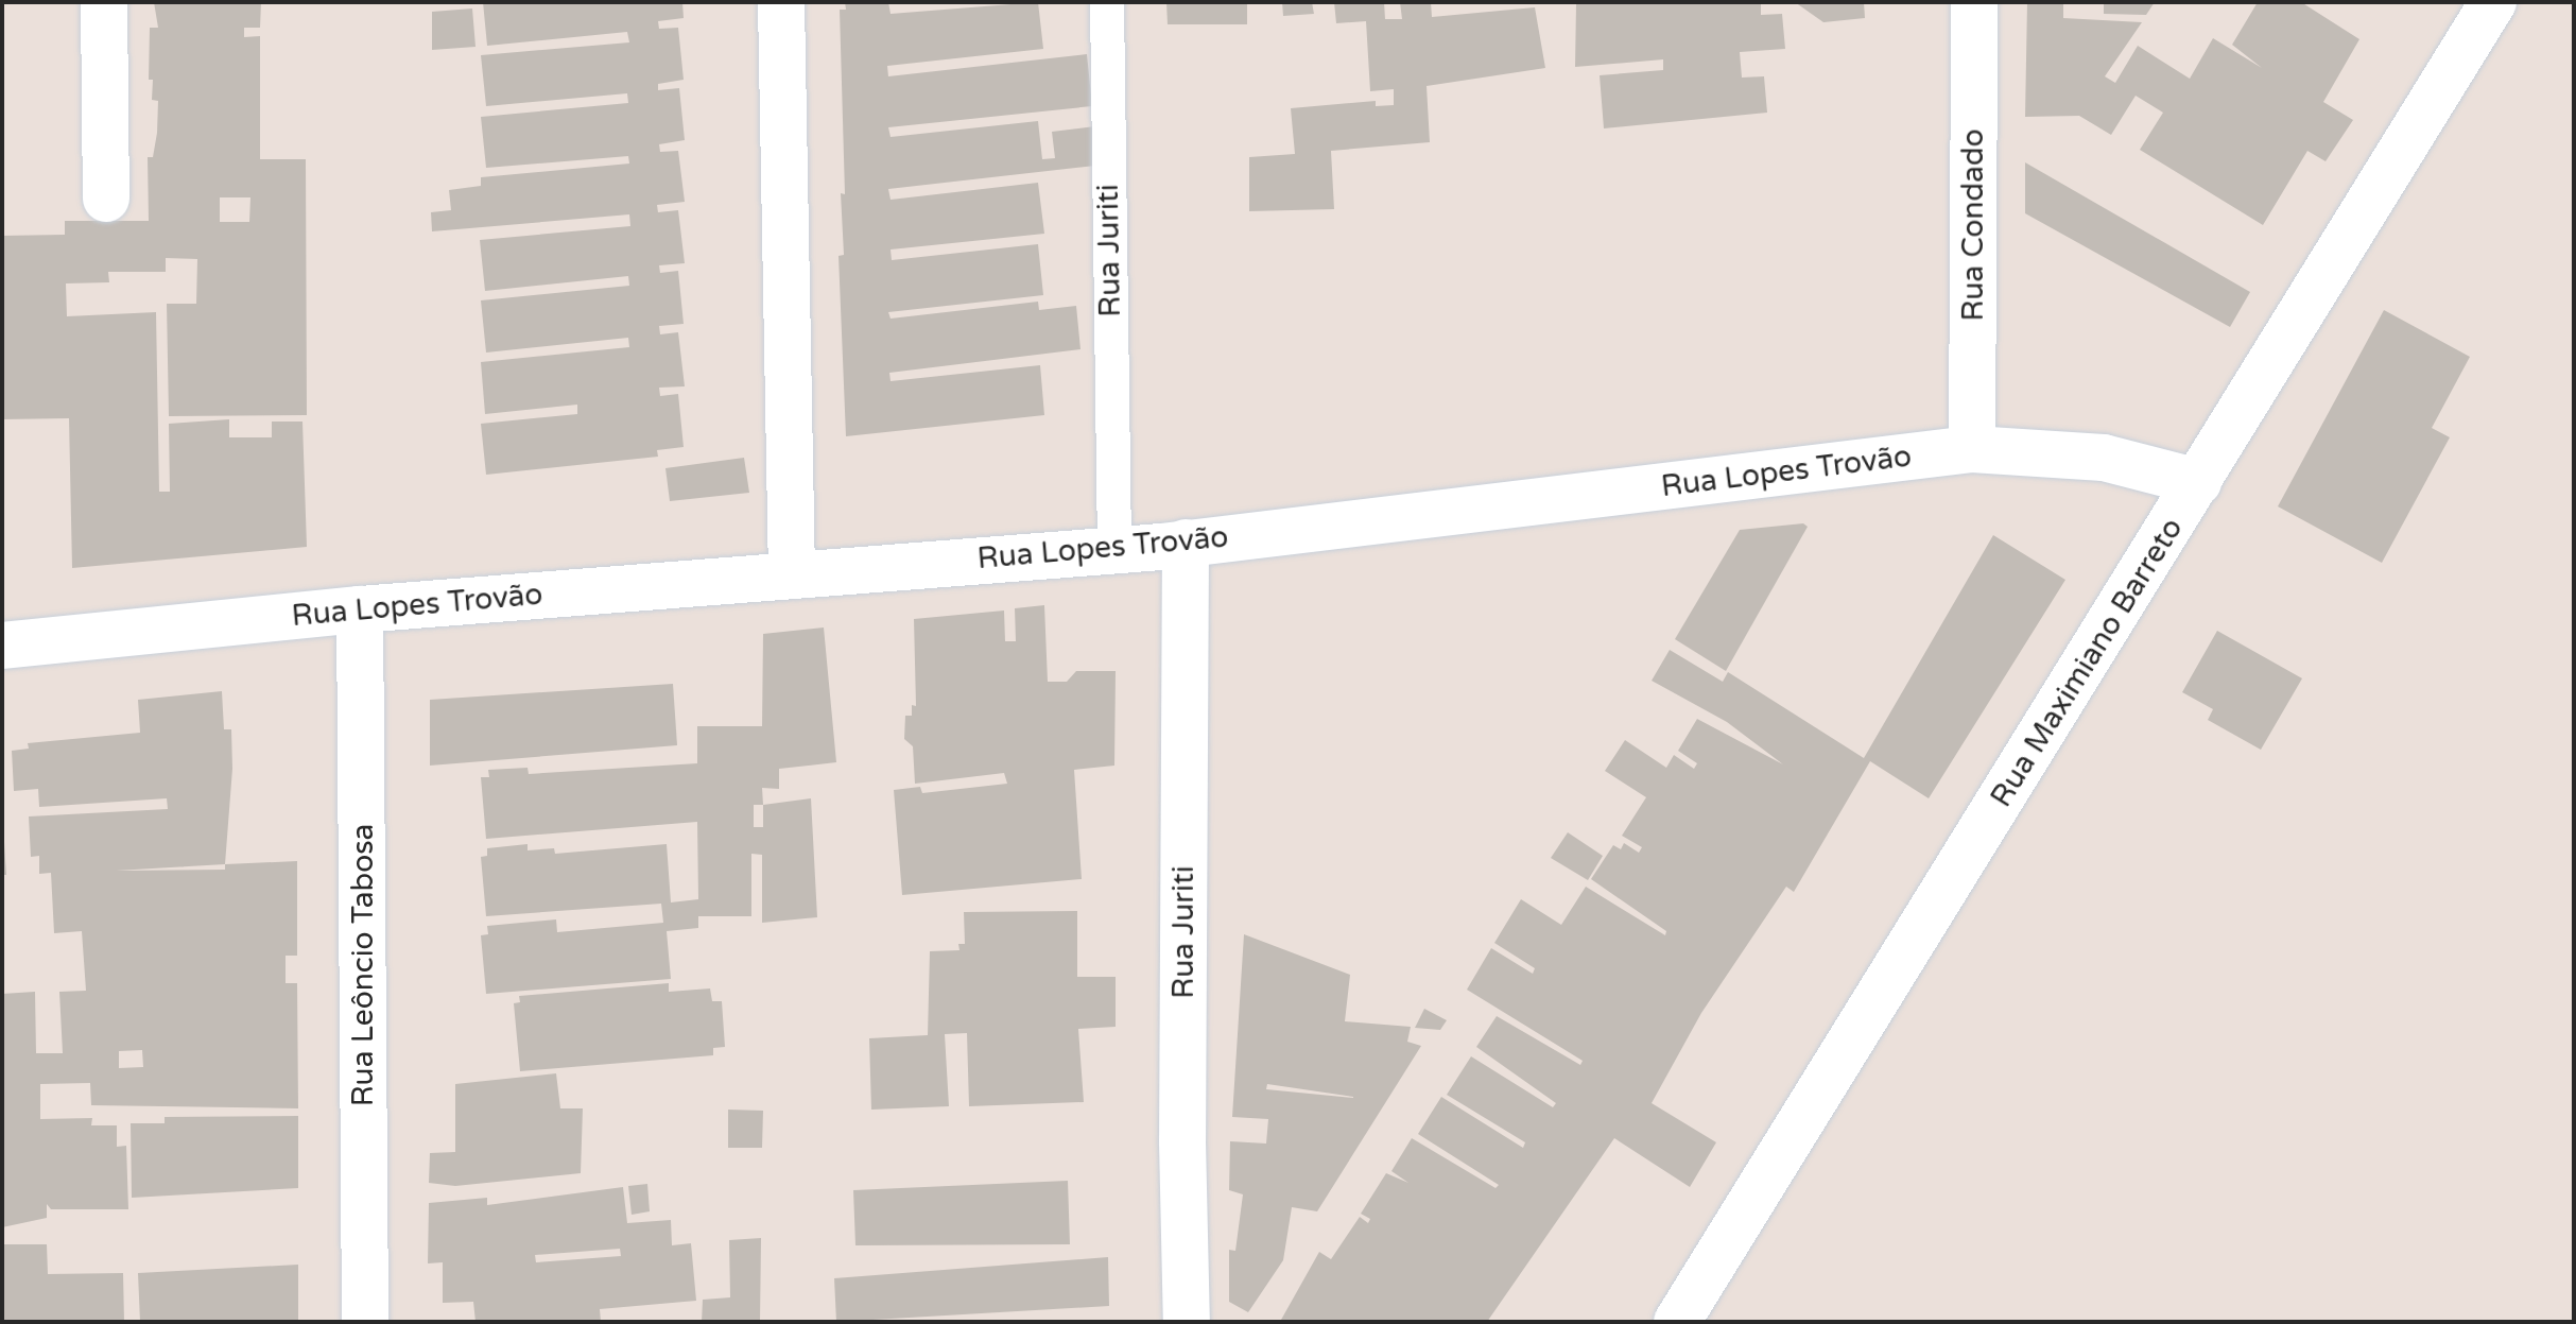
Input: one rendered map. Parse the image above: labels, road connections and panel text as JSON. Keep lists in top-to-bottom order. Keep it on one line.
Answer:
{"streets":{"street":["Rua Condado","Rua Juriti","Rua Lopes Trovão","Rua Maximiano Barreto","Rua Leôncio Tabosa"]},"crossings":[["Rua Condado","Rua Lopes Trovão"],["Rua Juriti","Rua Lopes Trovão"],["Rua Lopes Trovão","Rua Maximiano Barreto"],["Rua Lopes Trovão","Rua Leôncio Tabosa"]]}
